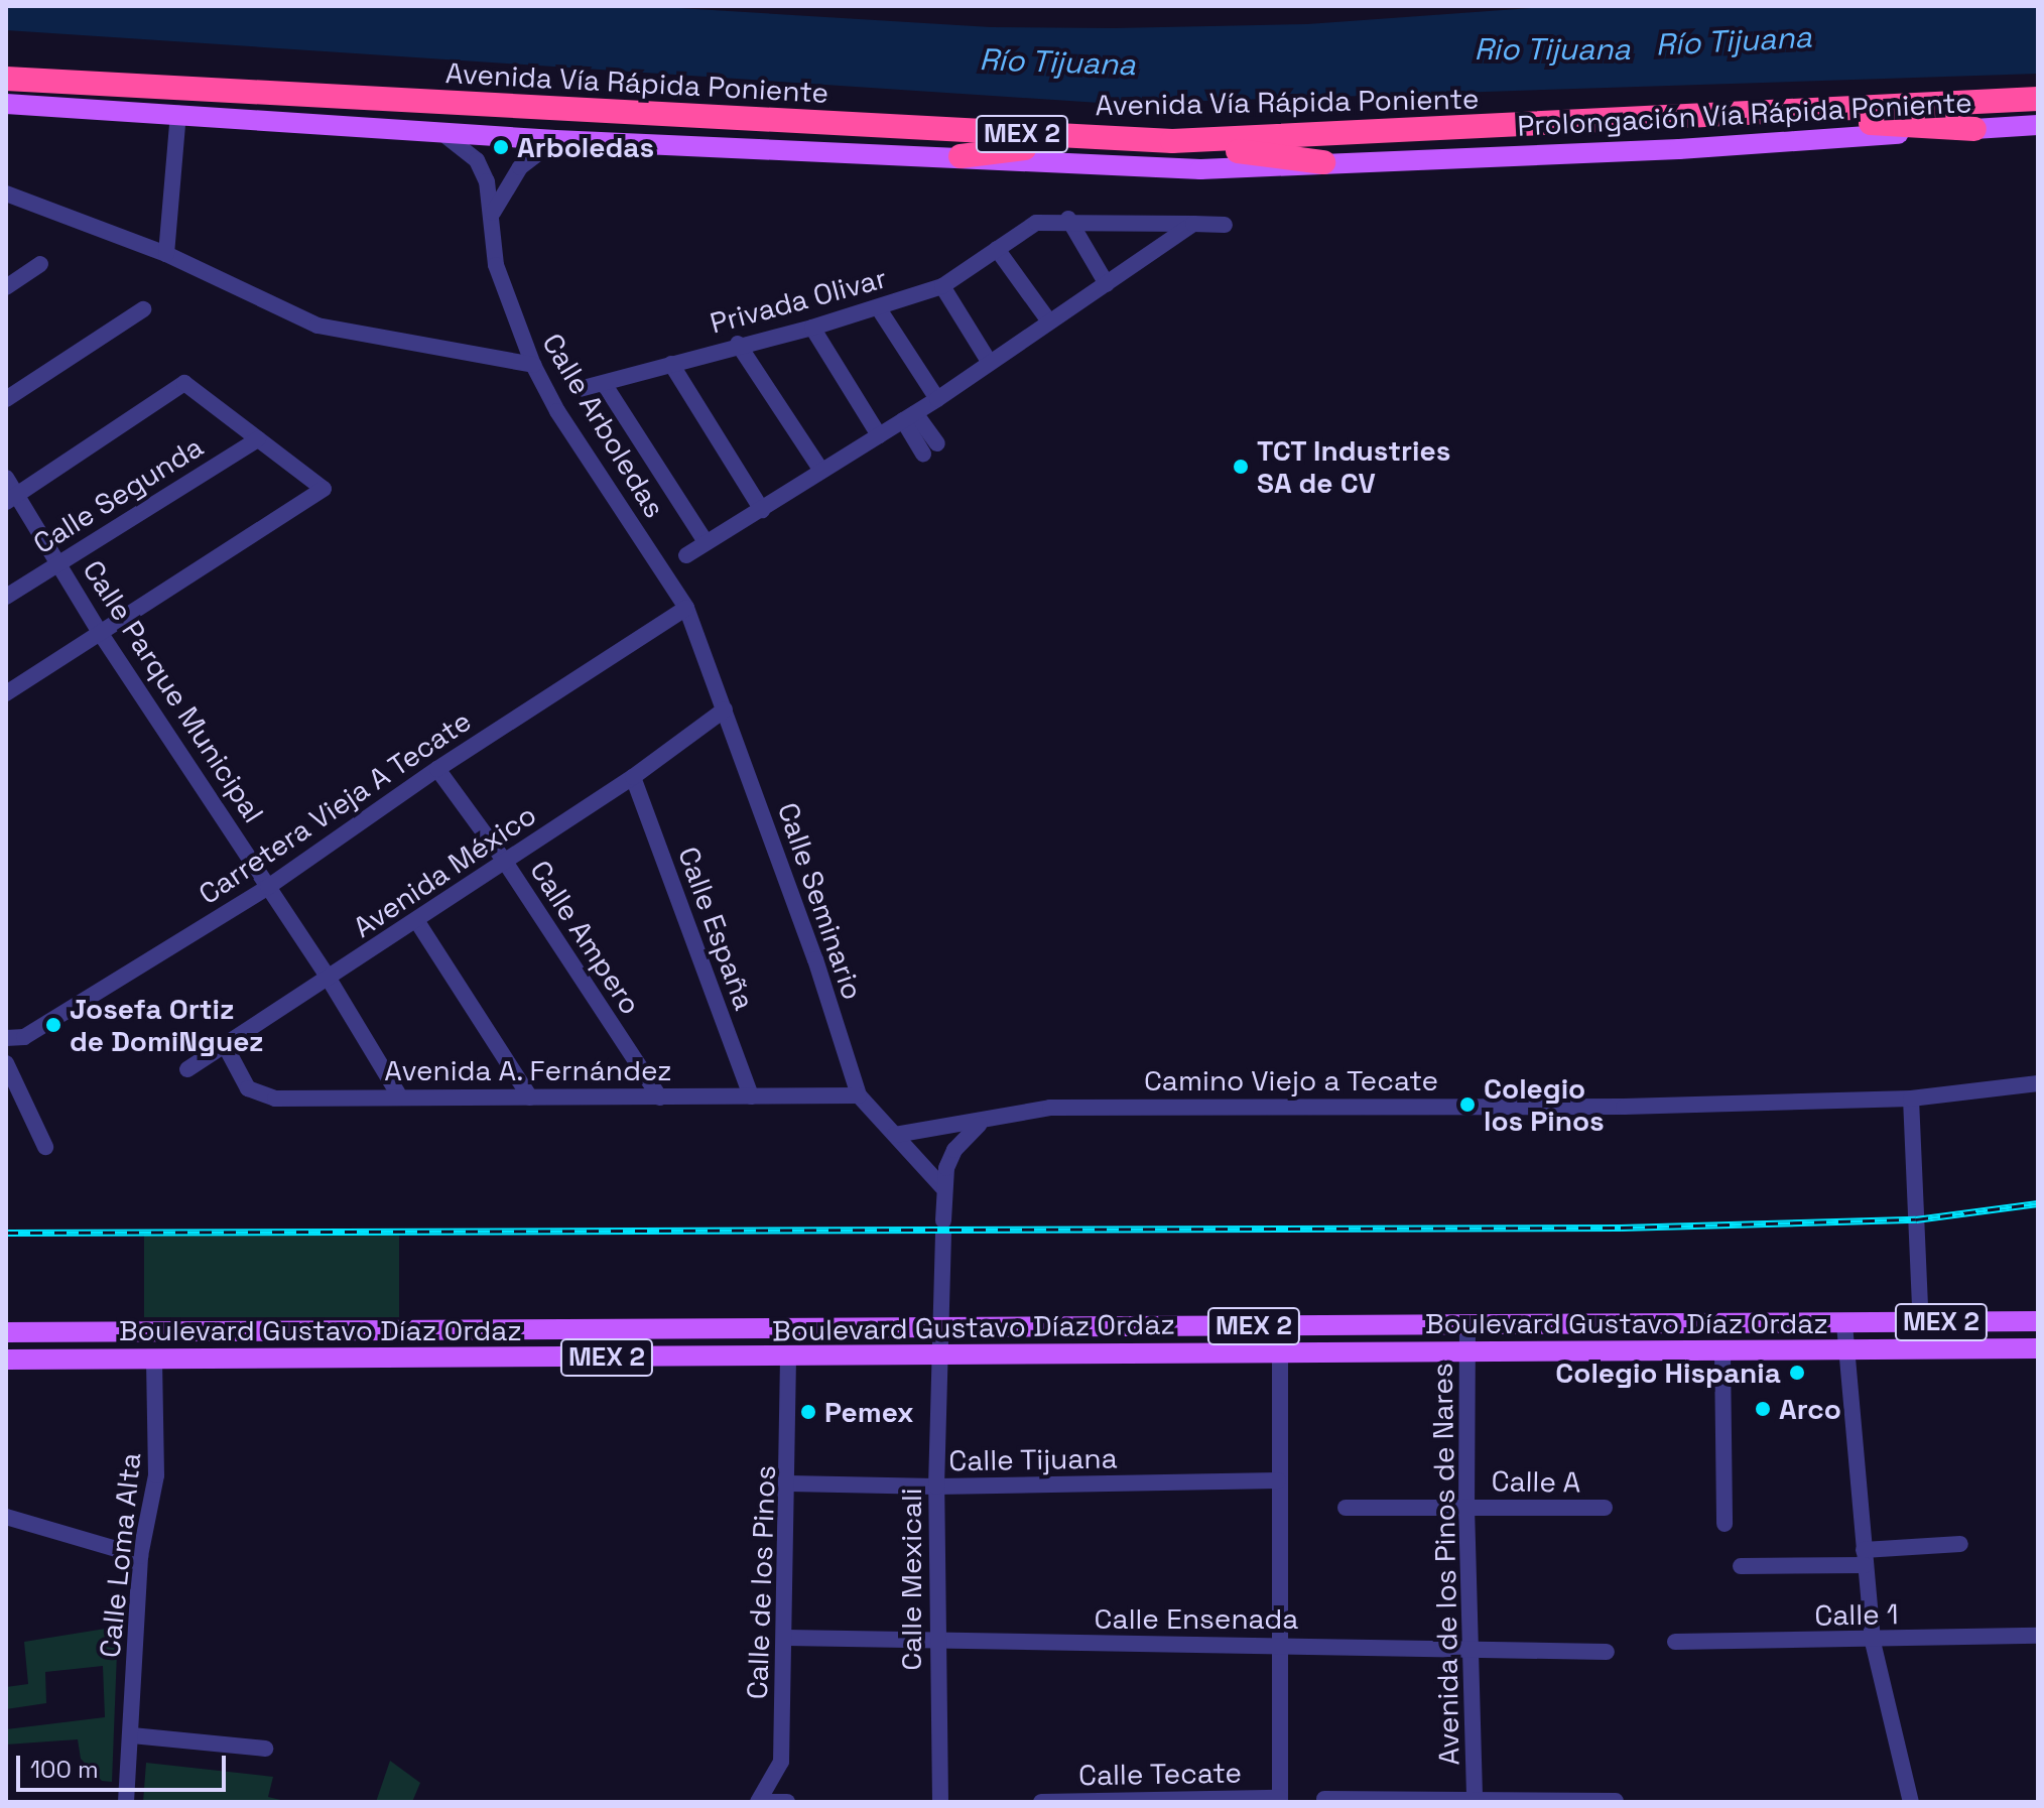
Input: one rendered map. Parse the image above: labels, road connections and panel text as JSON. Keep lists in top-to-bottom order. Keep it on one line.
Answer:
{"streets":{"highway":["Avenida Vía Rápida Poniente","MEX 2"],"main road":["Prolongación Vía Rápida Poniente","Boulevard Gustavo Díaz Ordaz"],"street":["Privada Olivar","Calle Arboledas","Calle Segunda","Calle Parque Municipal","Carretera Vieja A Tecate","Avenida México","Calle Seminario","Calle España","Calle Ampero","Avenida A. Fernández","Camino Viejo a Tecate","Calle Tijuana","Calle A","Calle Loma Alta","Avenida de los Pinos de Nares","Calle Mexicali","Calle de los Pinos","Calle 1","Calle Ensenada","Calle Tecate"]},"crossings":[["Prolongación Vía Rápida Poniente","Calle Arboledas"],["Calle Arboledas","Carretera Vieja A Tecate"],["Calle Arboledas","Calle Seminario"],["Calle Segunda","Calle Parque Municipal"],["Calle Parque Municipal","Carretera Vieja A Tecate"],["Calle Parque Municipal","Avenida México"],["Calle Parque Municipal","Avenida A. Fernández"],["Carretera Vieja A Tecate","Calle Seminario"],["Carretera Vieja A Tecate","Calle Ampero"],["Avenida México","Calle Seminario"],["Avenida México","Calle España"],["Avenida México","Calle Ampero"],["Avenida México","Avenida A. Fernández"],["Calle Seminario","Avenida A. Fernández"],["Calle Seminario","Camino Viejo a Tecate"],["Calle España","Avenida A. Fernández"],["Calle Ampero","Avenida A. Fernández"],["Boulevard Gustavo Díaz Ordaz","Calle Loma Alta"],["Boulevard Gustavo Díaz Ordaz","Avenida de los Pinos de Nares"],["Boulevard Gustavo Díaz Ordaz","Calle Mexicali"],["Boulevard Gustavo Díaz Ordaz","Calle de los Pinos"],["Calle Tijuana","Calle Mexicali"],["Calle Tijuana","Calle de los Pinos"],["Calle A","Avenida de los Pinos de Nares"],["Avenida de los Pinos de Nares","Calle Ensenada"],["Calle Mexicali","Calle Ensenada"],["Calle de los Pinos","Calle Ensenada"]],"water":["Río Tijuana","Rio Tijuana"],"places":["Arboledas","TCT Industries SA de CV","Josefa Ortiz de DomiNguez","Colegio los Pinos","Colegio Hispania","Arco","Pemex"],"scale_bar":"100 m"}
